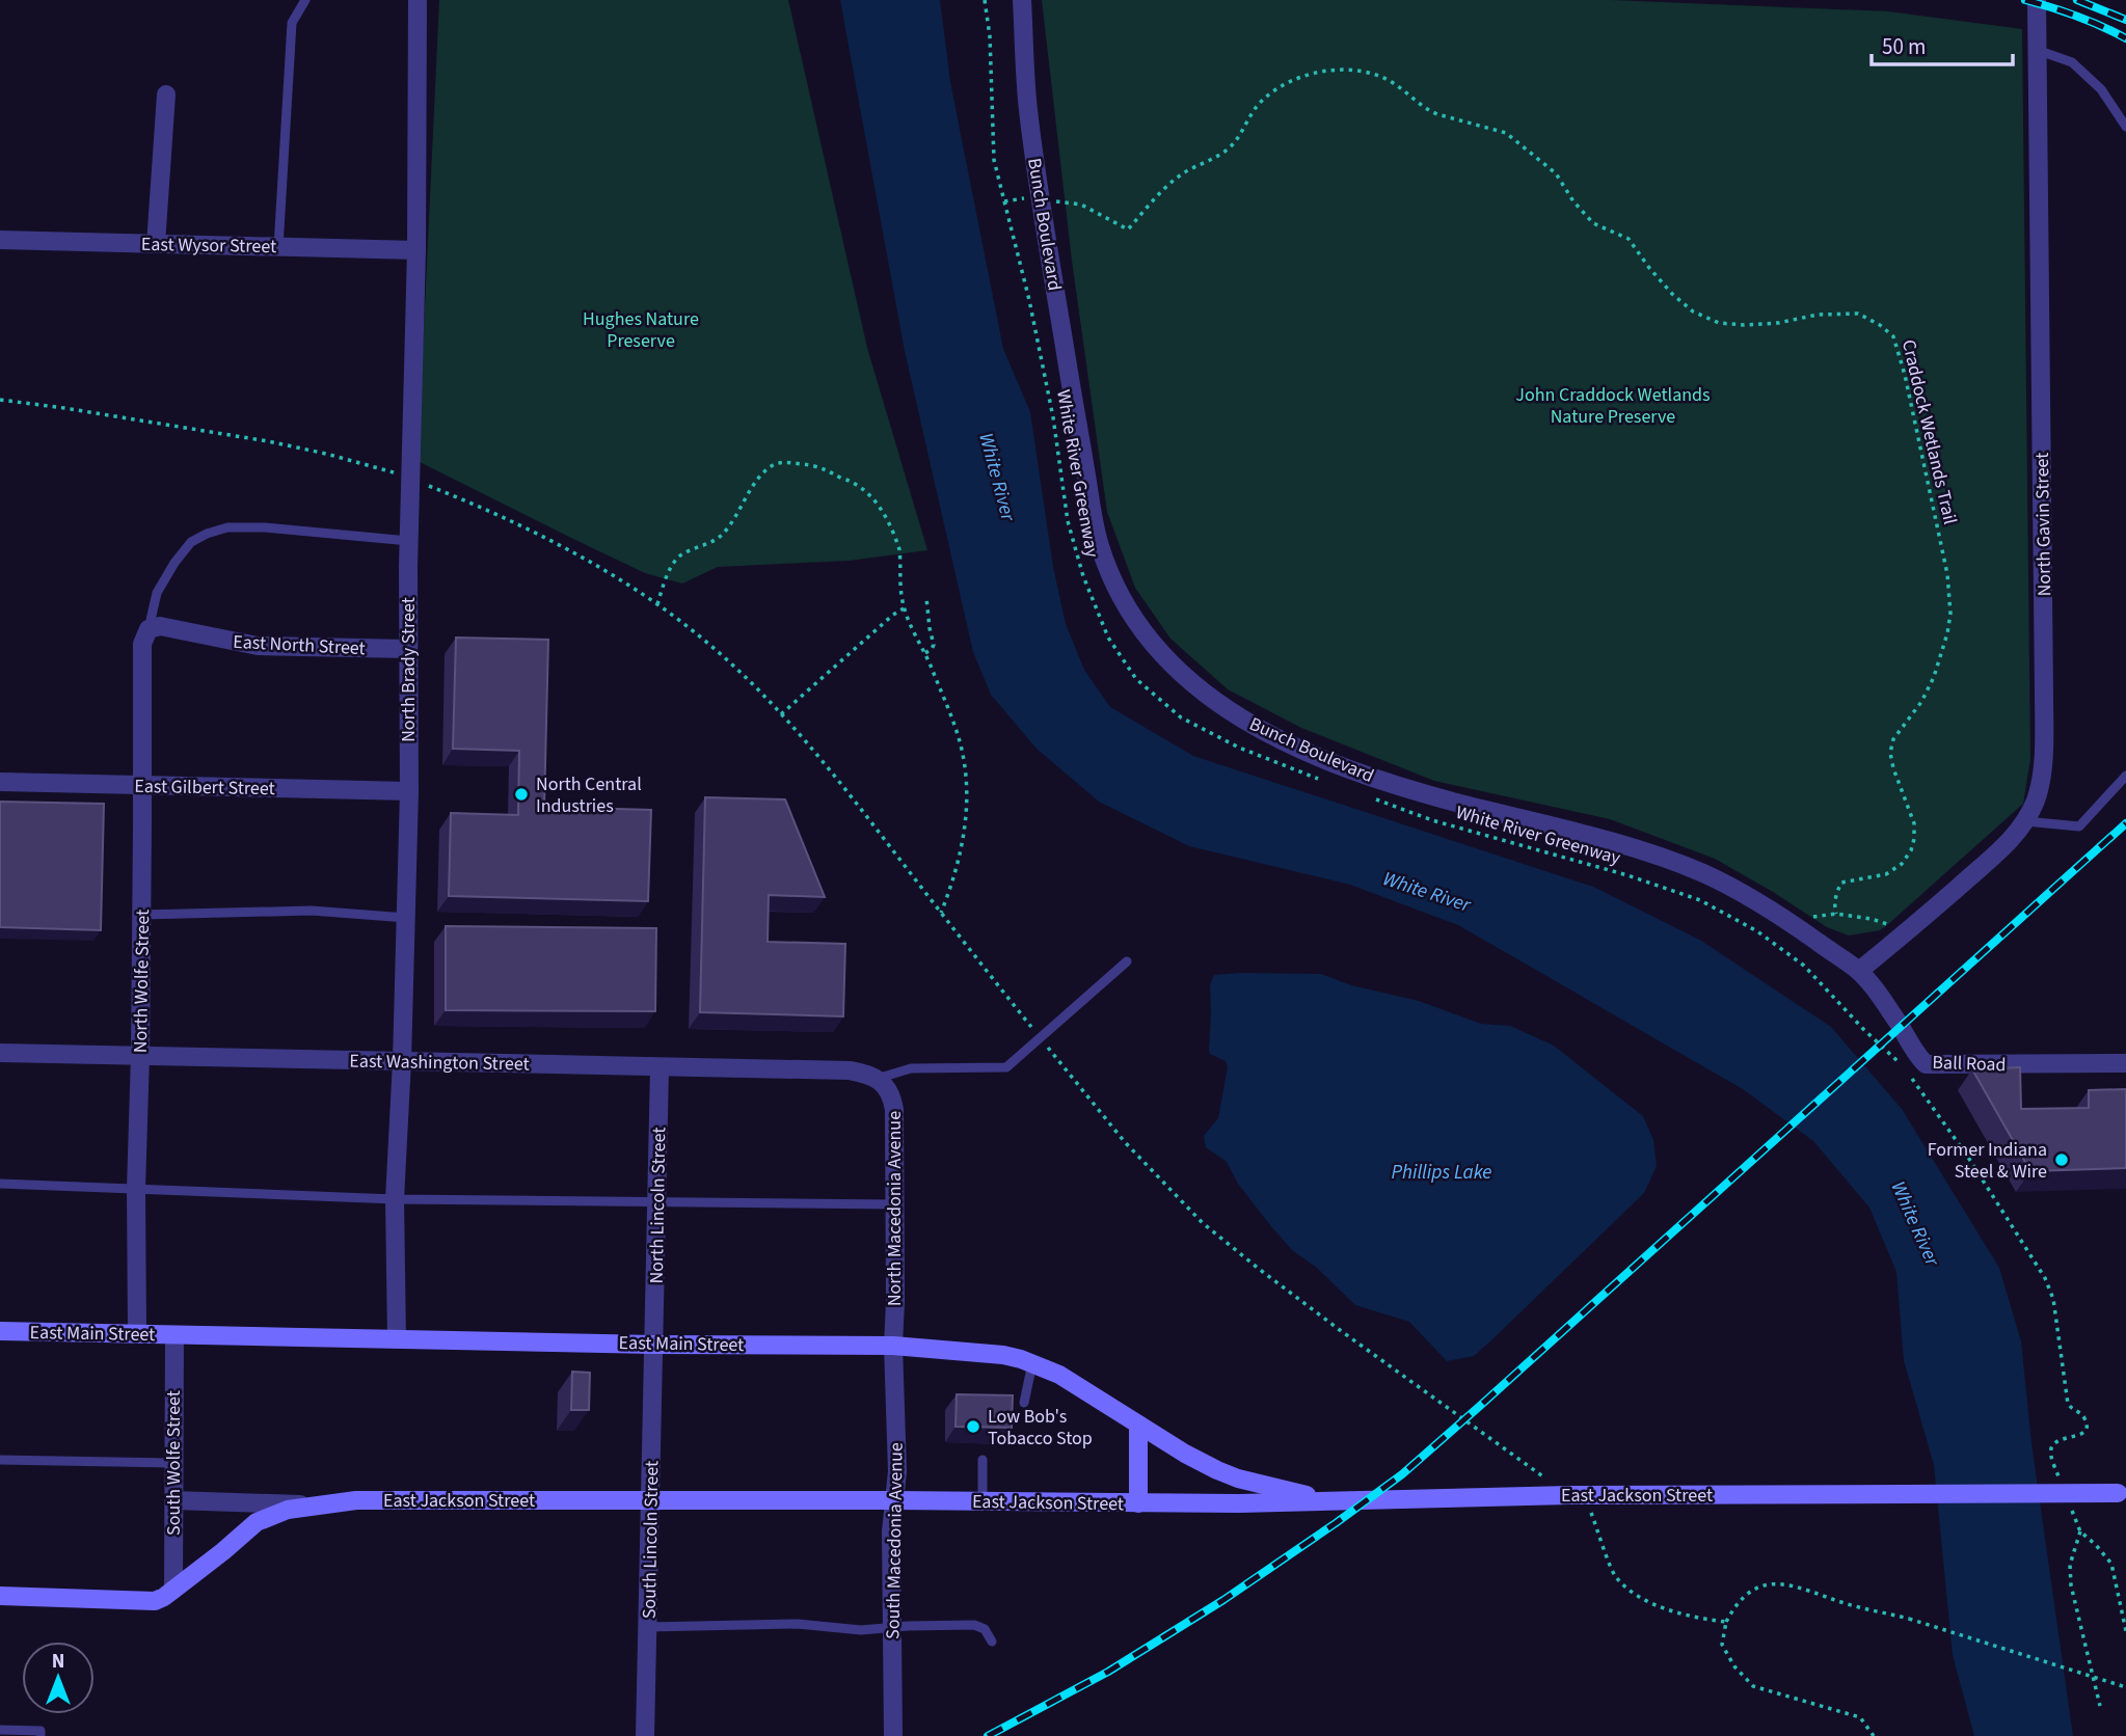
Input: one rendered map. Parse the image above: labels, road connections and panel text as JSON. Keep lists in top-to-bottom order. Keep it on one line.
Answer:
{"streets":{"main road":["East Main Street","East Jackson Street"],"street":["Bunch Boulevard","East Wysor Street","North Gavin Street","East North Street","North Brady Street","East Gilbert Street","North Wolfe Street","East Washington Street","Ball Road","North Lincoln Street","North Macedonia Avenue","South Wolfe Street","South Lincoln Street","South Macedonia Avenue"],"path":["Craddock Wetlands Trail","White River Greenway"]},"crossings":[["Bunch Boulevard","Craddock Wetlands Trail"],["Bunch Boulevard","North Gavin Street"],["Bunch Boulevard","Ball Road"],["East Wysor Street","North Brady Street"],["Craddock Wetlands Trail","White River Greenway"],["North Gavin Street","Ball Road"],["East North Street","North Brady Street"],["East North Street","North Wolfe Street"],["North Brady Street","East Gilbert Street"],["North Brady Street","East Washington Street"],["North Brady Street","East Main Street"],["East Gilbert Street","North Wolfe Street"],["North Wolfe Street","East Washington Street"],["North Wolfe Street","East Main Street"],["East Washington Street","North Lincoln Street"],["East Washington Street","North Macedonia Avenue"],["North Lincoln Street","East Main Street"],["North Lincoln Street","South Lincoln Street"],["North Macedonia Avenue","East Main Street"],["North Macedonia Avenue","South Macedonia Avenue"],["East Main Street","South Wolfe Street"],["East Main Street","East Jackson Street"],["East Main Street","South Lincoln Street"],["East Main Street","South Macedonia Avenue"],["South Wolfe Street","East Jackson Street"],["East Jackson Street","South Lincoln Street"],["East Jackson Street","South Macedonia Avenue"]],"water":["White River","Phillips Lake"],"parks":["Hughes Nature Preserve","John Craddock Wetlands Nature Preserve"],"places":["North Central Industries","Former Indiana Steel & Wire","Low Bob's Tobacco Stop"],"scale_bar":"50 m","north":"top"}
